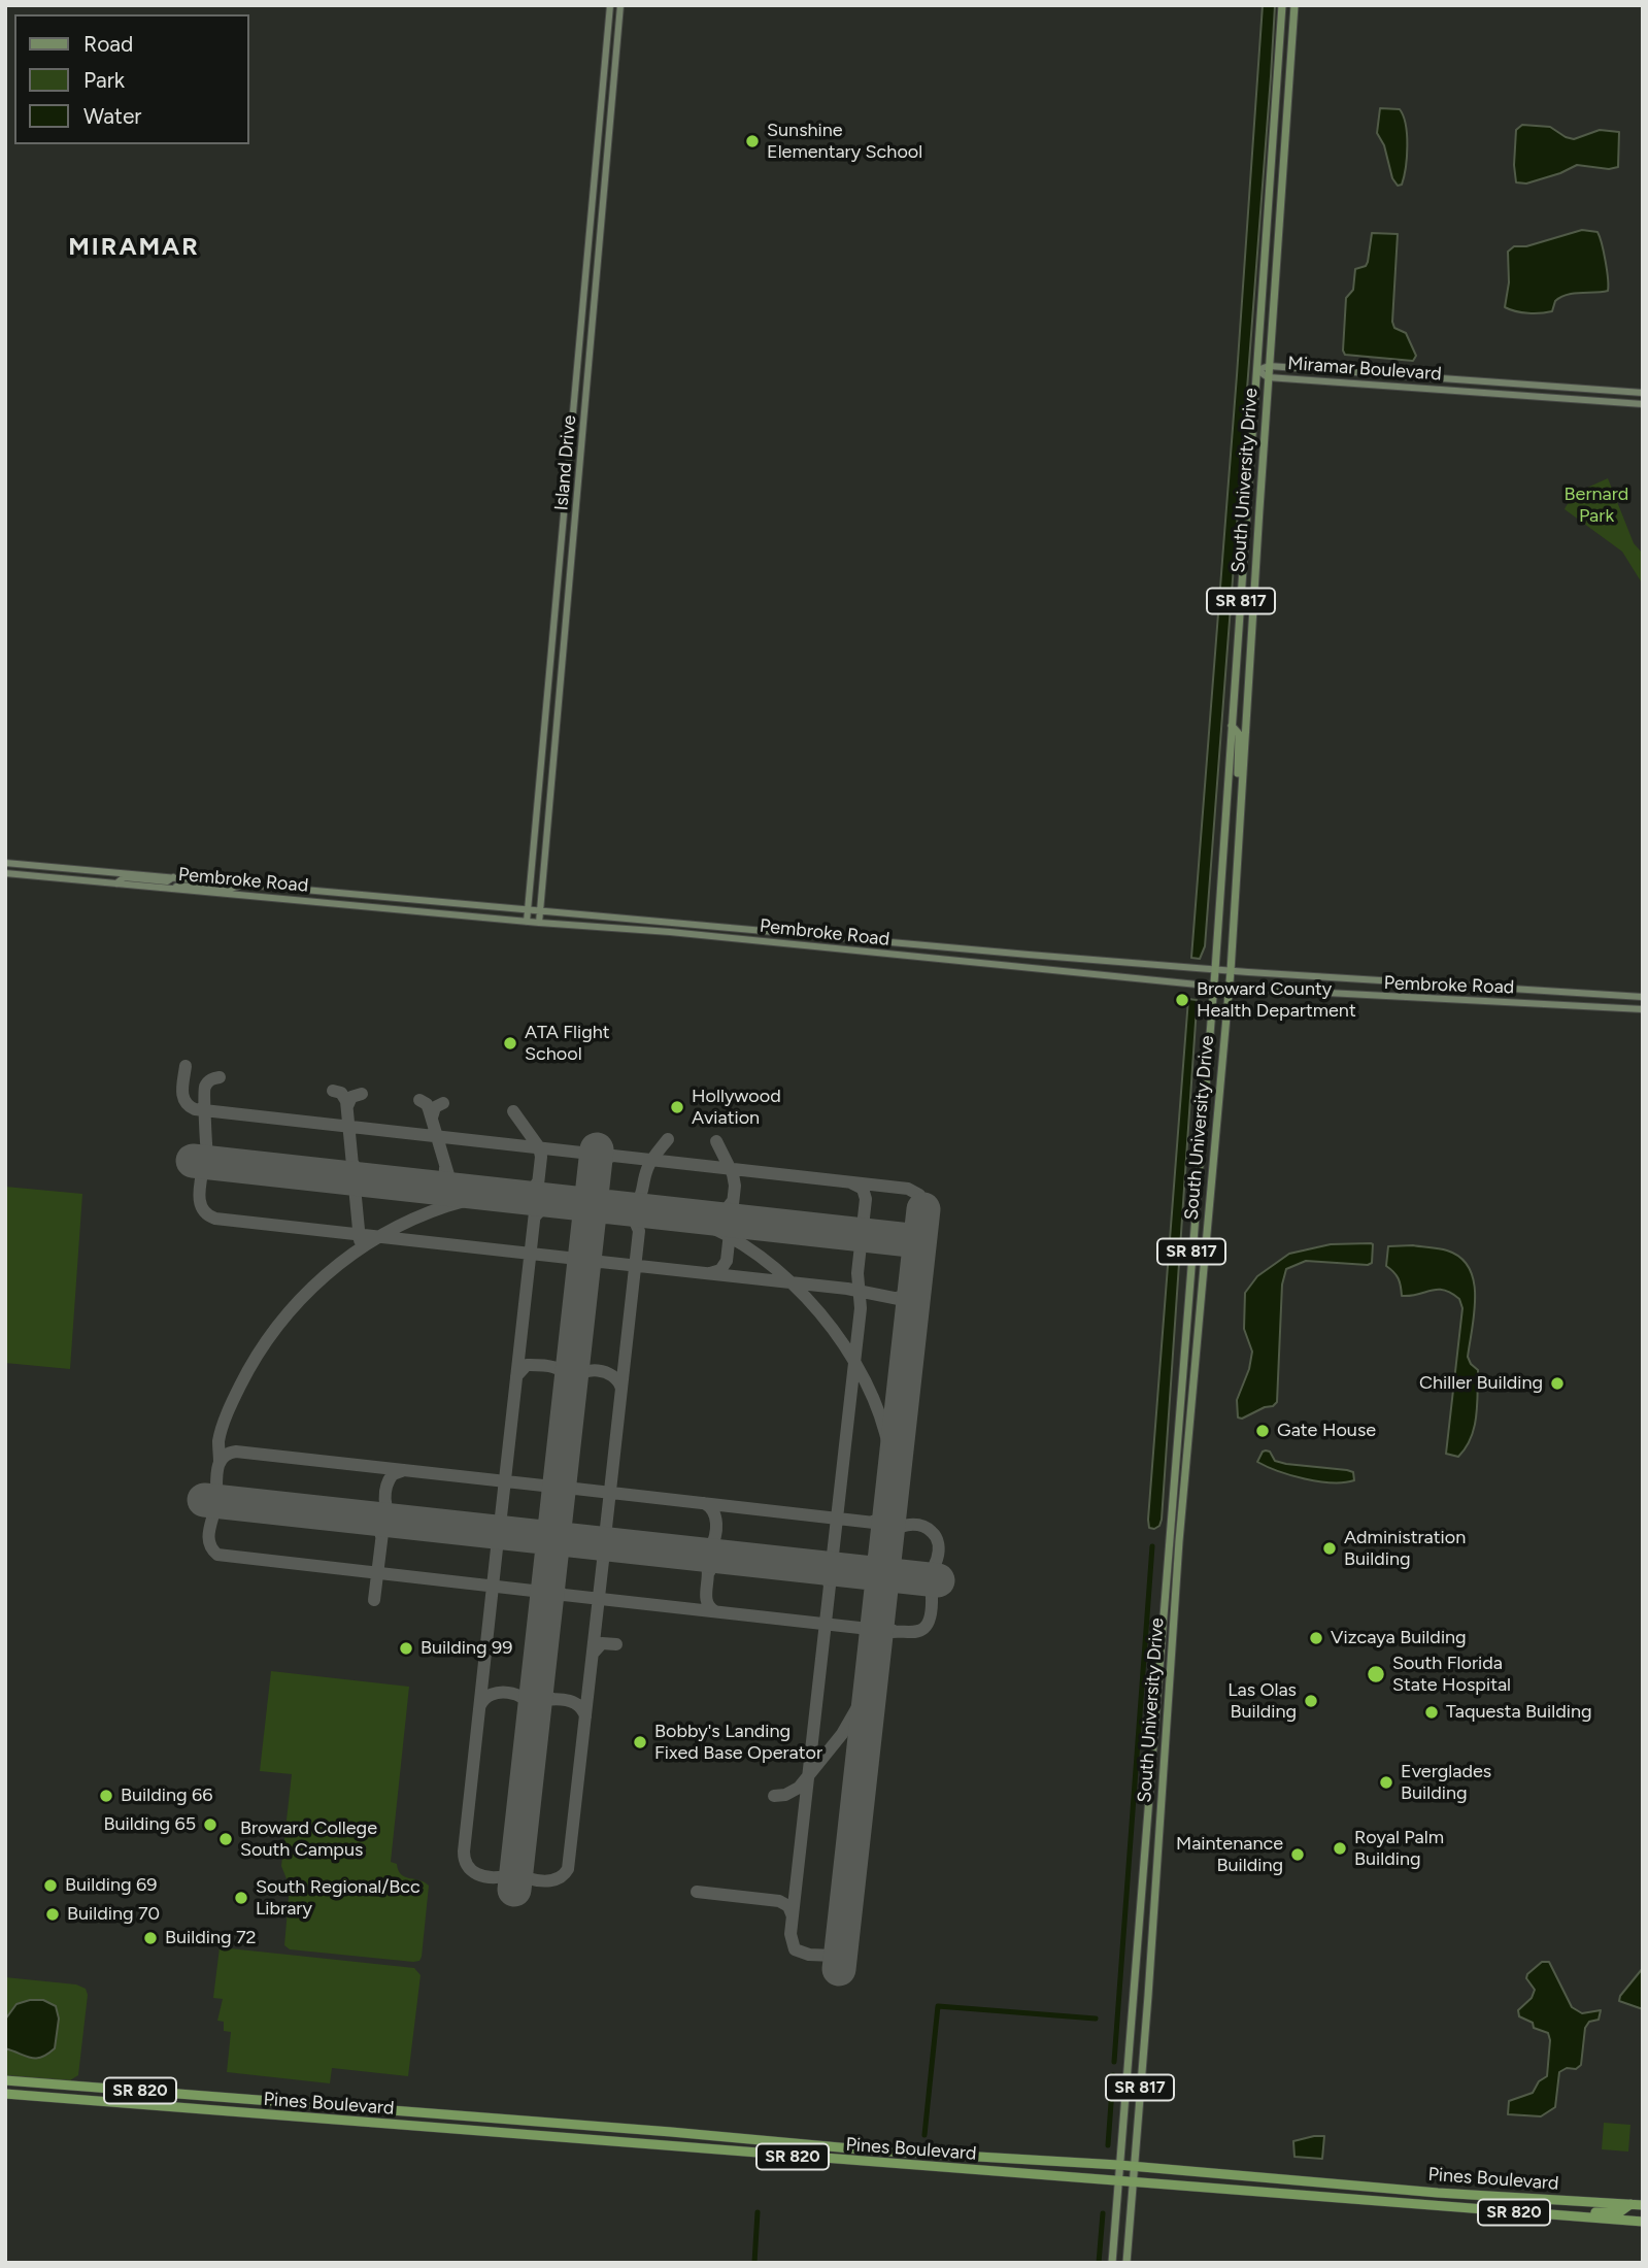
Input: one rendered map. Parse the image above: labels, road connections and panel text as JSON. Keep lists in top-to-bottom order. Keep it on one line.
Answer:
{"streets":{"highway":["SR 820","Pines Boulevard"],"main road":["Miramar Boulevard","Island Drive","South University Drive","SR 817","Pembroke Road"]},"crossings":[["Miramar Boulevard","South University Drive"],["Island Drive","Pembroke Road"],["South University Drive","SR 817"],["South University Drive","Pembroke Road"],["South University Drive","Pines Boulevard"],["SR 817","Pines Boulevard"]],"districts":["MIRAMAR"],"parks":["Bernard Park"],"places":["Sunshine Elementary School","Broward County Health Department","ATA Flight School","Hollywood Aviation","Chiller Building","Gate House","Administration Building","Vizcaya Building","Building 99","South Florida State Hospital","Las Olas Building","Taquesta Building","Bobby's Landing Fixed Base Operator","Everglades Building","Building 66","Building 65","Broward College South Campus","Royal Palm Building","Maintenance Building","Building 69","South Regional/Bcc Library","Building 70","Building 72"],"legend":["Road","Park","Water"]}
